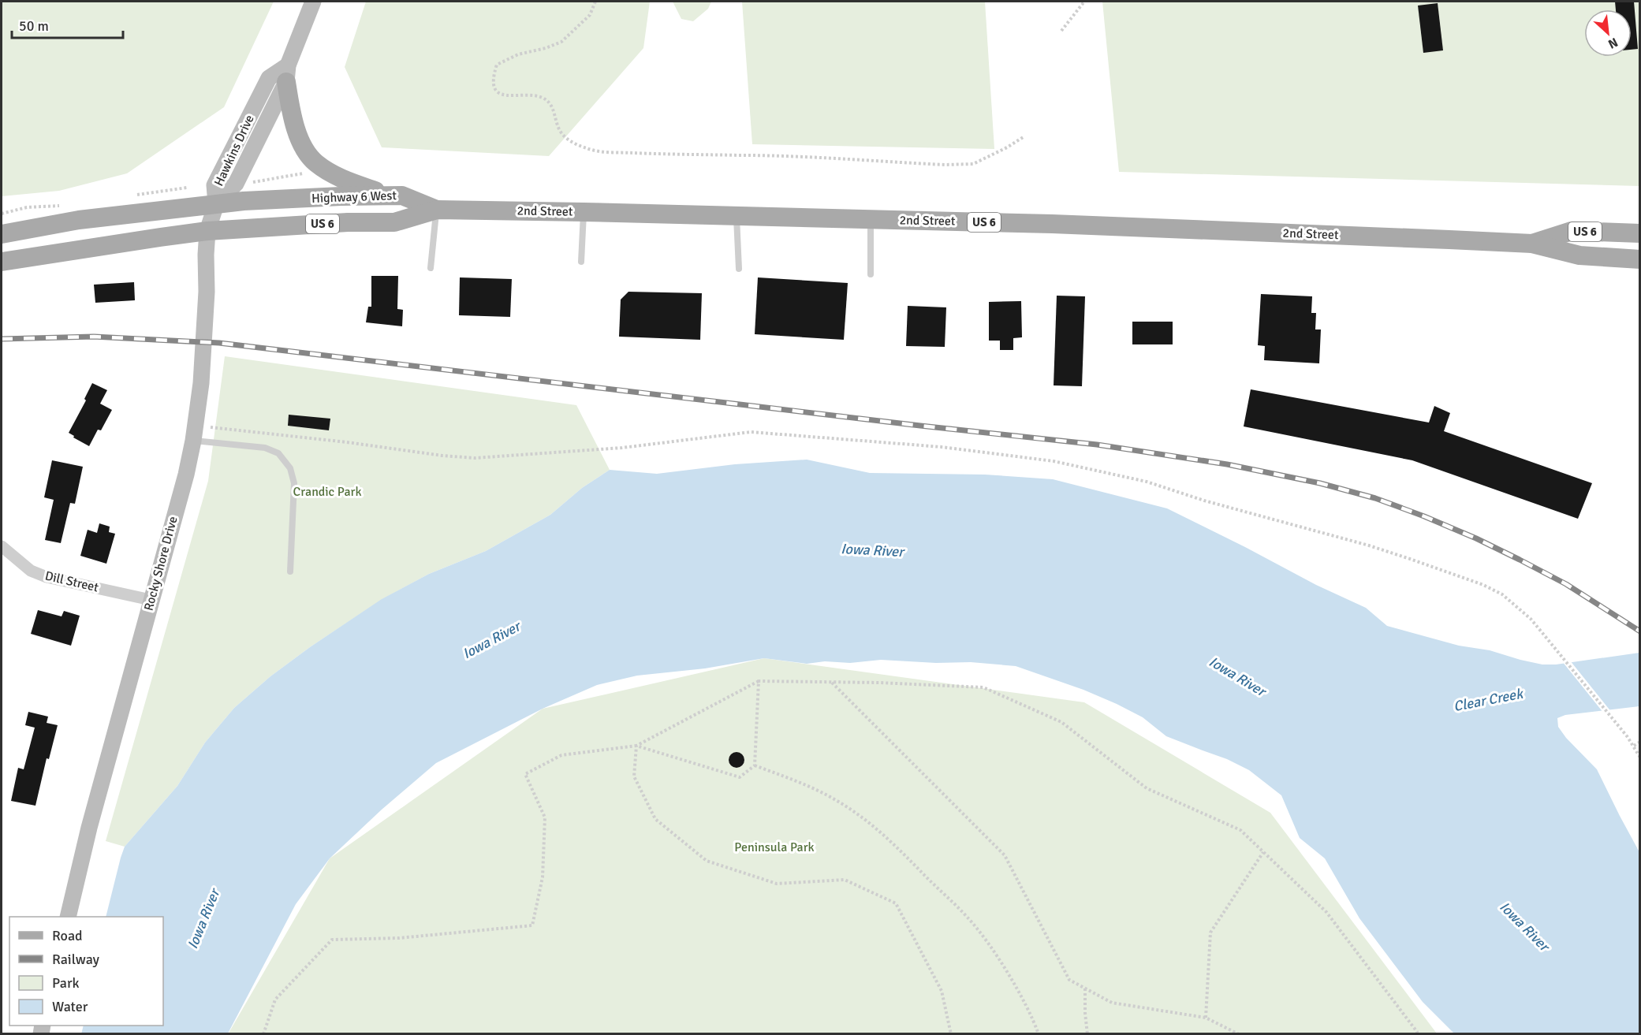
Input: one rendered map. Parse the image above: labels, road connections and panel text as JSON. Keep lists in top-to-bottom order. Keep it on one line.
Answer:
{"streets":{"main road":["Highway 6 West","2nd Street","US 6"],"street":["Hawkins Drive","Rocky Shore Drive","Dill Street"]},"crossings":[["Hawkins Drive","Highway 6 West"],["Hawkins Drive","Rocky Shore Drive"],["Highway 6 West","2nd Street"],["Highway 6 West","Rocky Shore Drive"],["Rocky Shore Drive","Dill Street"]],"water":["Iowa River","Clear Creek"],"parks":["Crandic Park","Peninsula Park"],"legend":["Road","Railway","Park","Water"],"scale_bar":"50 m","north":"bottom right"}
